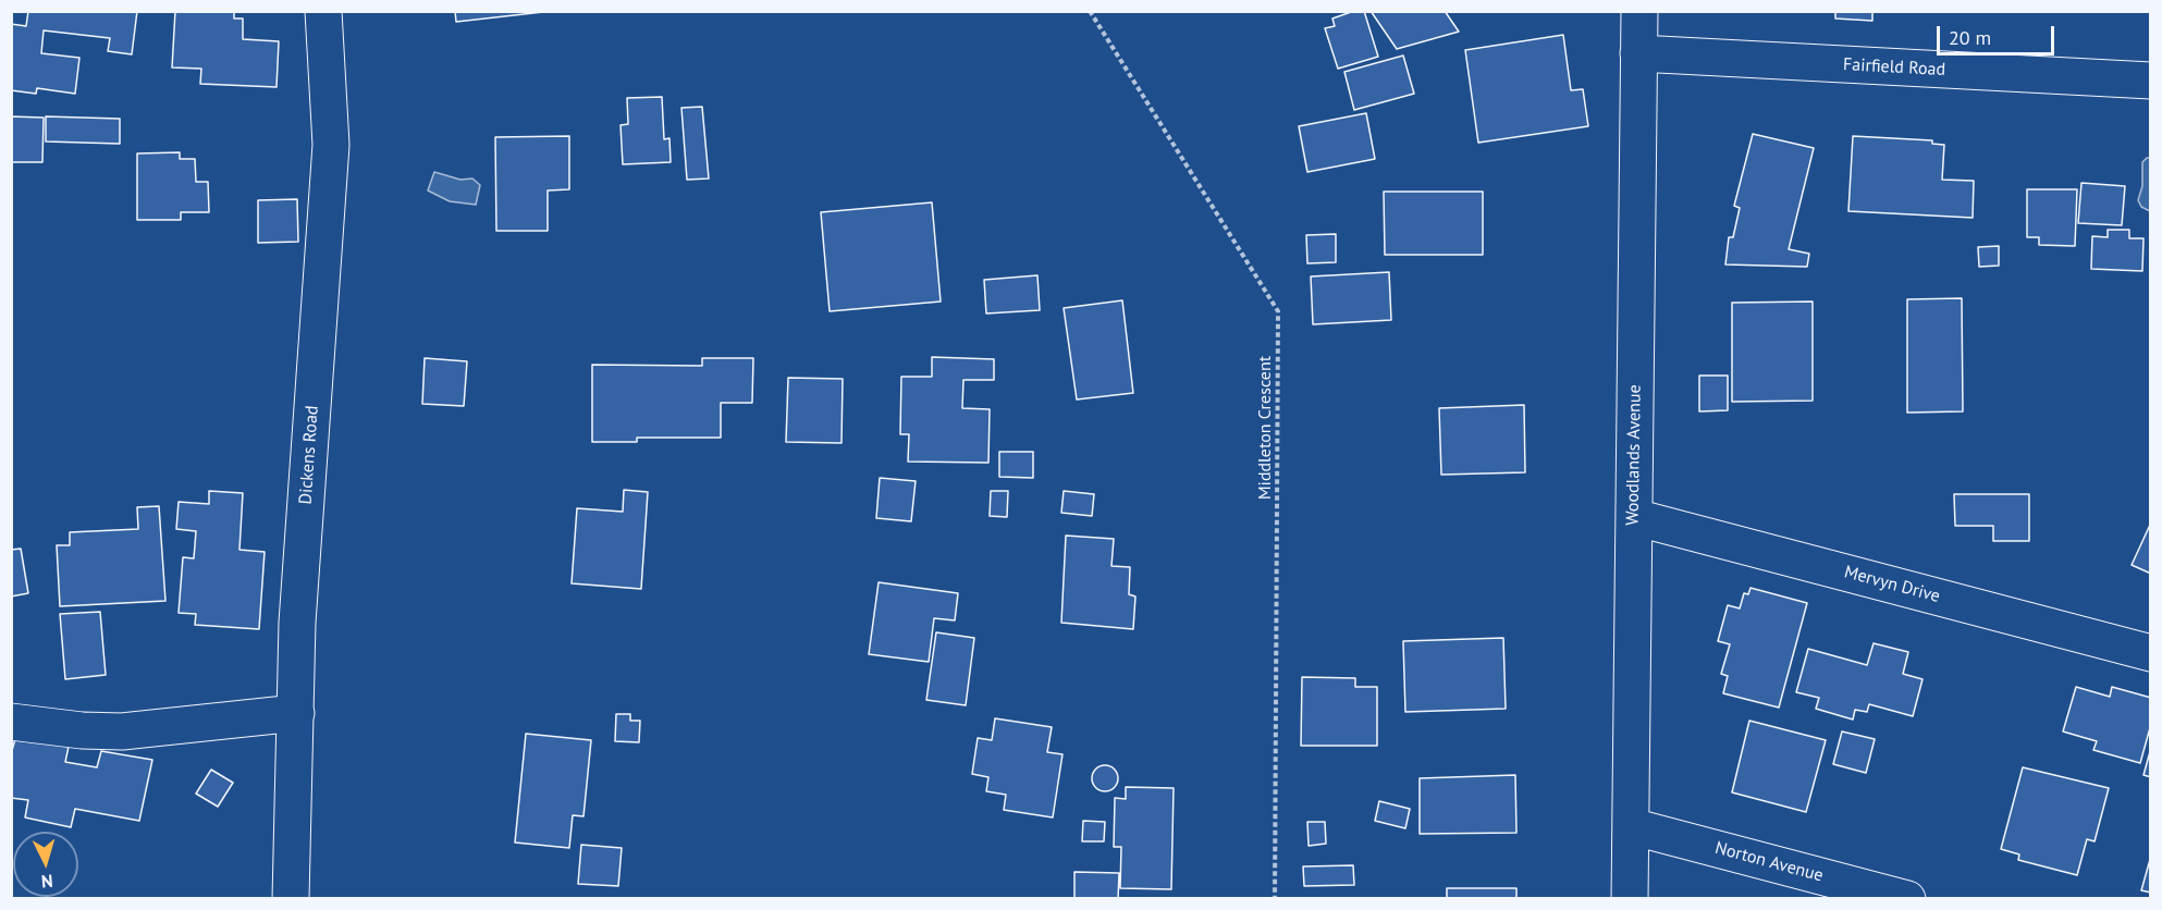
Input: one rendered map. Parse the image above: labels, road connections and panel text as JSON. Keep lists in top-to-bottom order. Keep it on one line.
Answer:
{"streets":{"street":["Fairfield Road","Dickens Road","Woodlands Avenue","Mervyn Drive","Norton Avenue"],"path":["Middleton Crescent"]},"crossings":[["Fairfield Road","Woodlands Avenue"],["Woodlands Avenue","Mervyn Drive"],["Woodlands Avenue","Norton Avenue"]],"scale_bar":"20 m","north":"bottom"}
